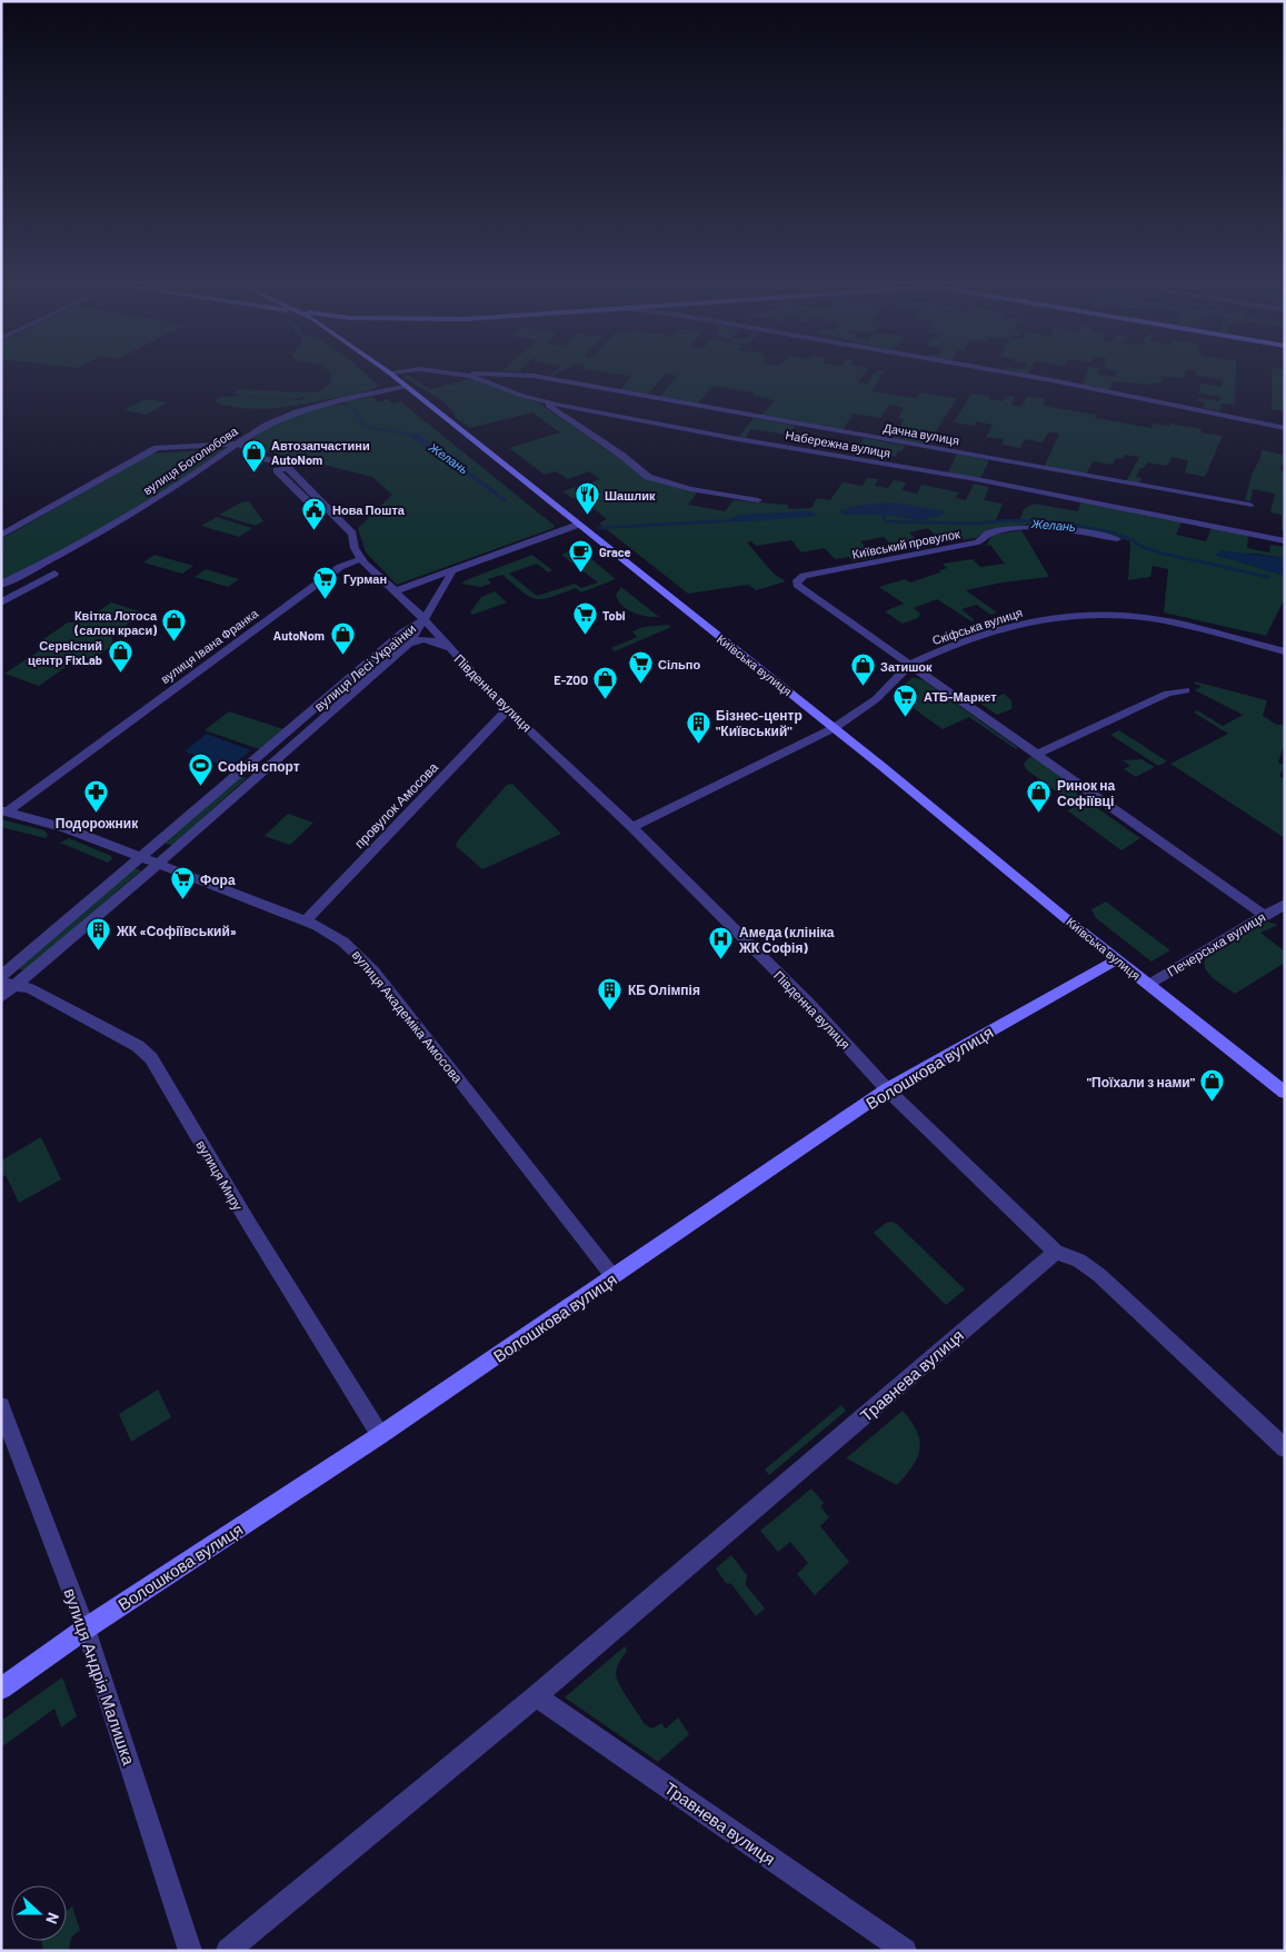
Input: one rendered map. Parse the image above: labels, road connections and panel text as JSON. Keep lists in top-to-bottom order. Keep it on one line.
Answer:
{"streets":{"street":["Дачна вулиця","Набережна вулиця","вулиця Боголюбова","Київський провулок","Скіфська вулиця","вулиця Івана Франка","Київська вулиця","вулиця Лесі Українки","Південна вулиця","провулок Амосова","Печерська вулиця","вулиця Академіка Амосова","Волошкова вулиця","вулиця Миру","Травнева вулиця","вулиця Андрія Малишка"]},"crossings":[["Дачна вулиця","Набережна вулиця"],["Набережна вулиця","Київська вулиця"],["вулиця Боголюбова","Київська вулиця"],["Київський провулок","Скіфська вулиця"],["Скіфська вулиця","Київська вулиця"],["Скіфська вулиця","Південна вулиця"],["вулиця Івана Франка","вулиця Академіка Амосова"],["Київська вулиця","Печерська вулиця"],["Київська вулиця","Волошкова вулиця"],["вулиця Лесі Українки","Південна вулиця"],["вулиця Лесі Українки","вулиця Академіка Амосова"],["вулиця Лесі Українки","вулиця Миру"],["Південна вулиця","провулок Амосова"],["Південна вулиця","Волошкова вулиця"],["Південна вулиця","Травнева вулиця"],["провулок Амосова","вулиця Академіка Амосова"],["вулиця Академіка Амосова","Волошкова вулиця"],["Волошкова вулиця","вулиця Миру"],["Волошкова вулиця","вулиця Андрія Малишка"]],"water":["Желань"],"places":{"shop":["Автозапчастини AutoNom","Квітка Лотоса (салон краси)","AutoNom","Сервiсний центр FixLab","Затишок","E-ZOO","Ринок на Софіївці","\"Поїхали з нами\""],"restaurant":["Шашлик"],"public building":["Нова Пошта"],"cafe":["Grace"],"supermarket":["Гурман","Tobi","Сільпо","АТБ-Маркет","Фора"],"building":["Бізнес-центр \"Київський\"","ЖК «Софіївський»","КБ Олімпія"],"sports":["Софія спорт"],"pharmacy":["Подорожник"],"hospital":["Амеда (клініка ЖК Софія)"]},"north":"right"}
